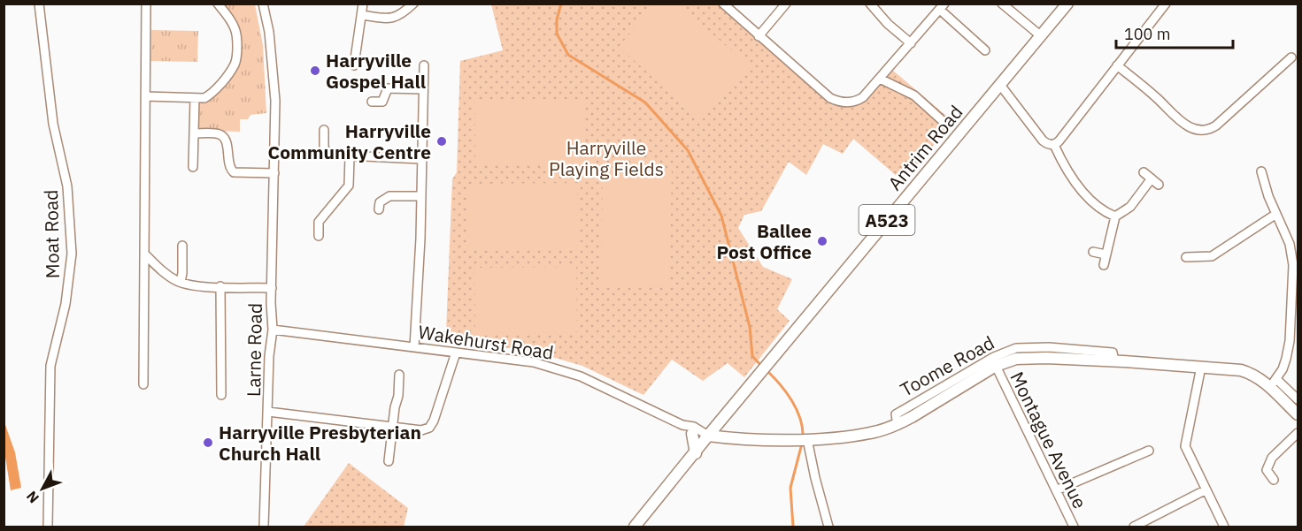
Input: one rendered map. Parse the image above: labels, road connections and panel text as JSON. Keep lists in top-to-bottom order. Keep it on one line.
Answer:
{"streets":{"main road":["Antrim Road","A523","Toome Road"],"street":["Moat Road","Wakehurst Road","Larne Road","Montague Avenue"]},"crossings":[["Antrim Road","A523"],["Antrim Road","Wakehurst Road"],["Antrim Road","Toome Road"],["A523","Wakehurst Road"],["A523","Toome Road"],["Wakehurst Road","Larne Road"],["Wakehurst Road","Toome Road"],["Toome Road","Montague Avenue"]],"parks":["Harryville Playing Fields"],"places":["Harryville Gospel Hall","Harryville Community Centre","Ballee Post Office","Harryville Presbyterian Church Hall"],"scale_bar":"100 m","north":"bottom left"}
